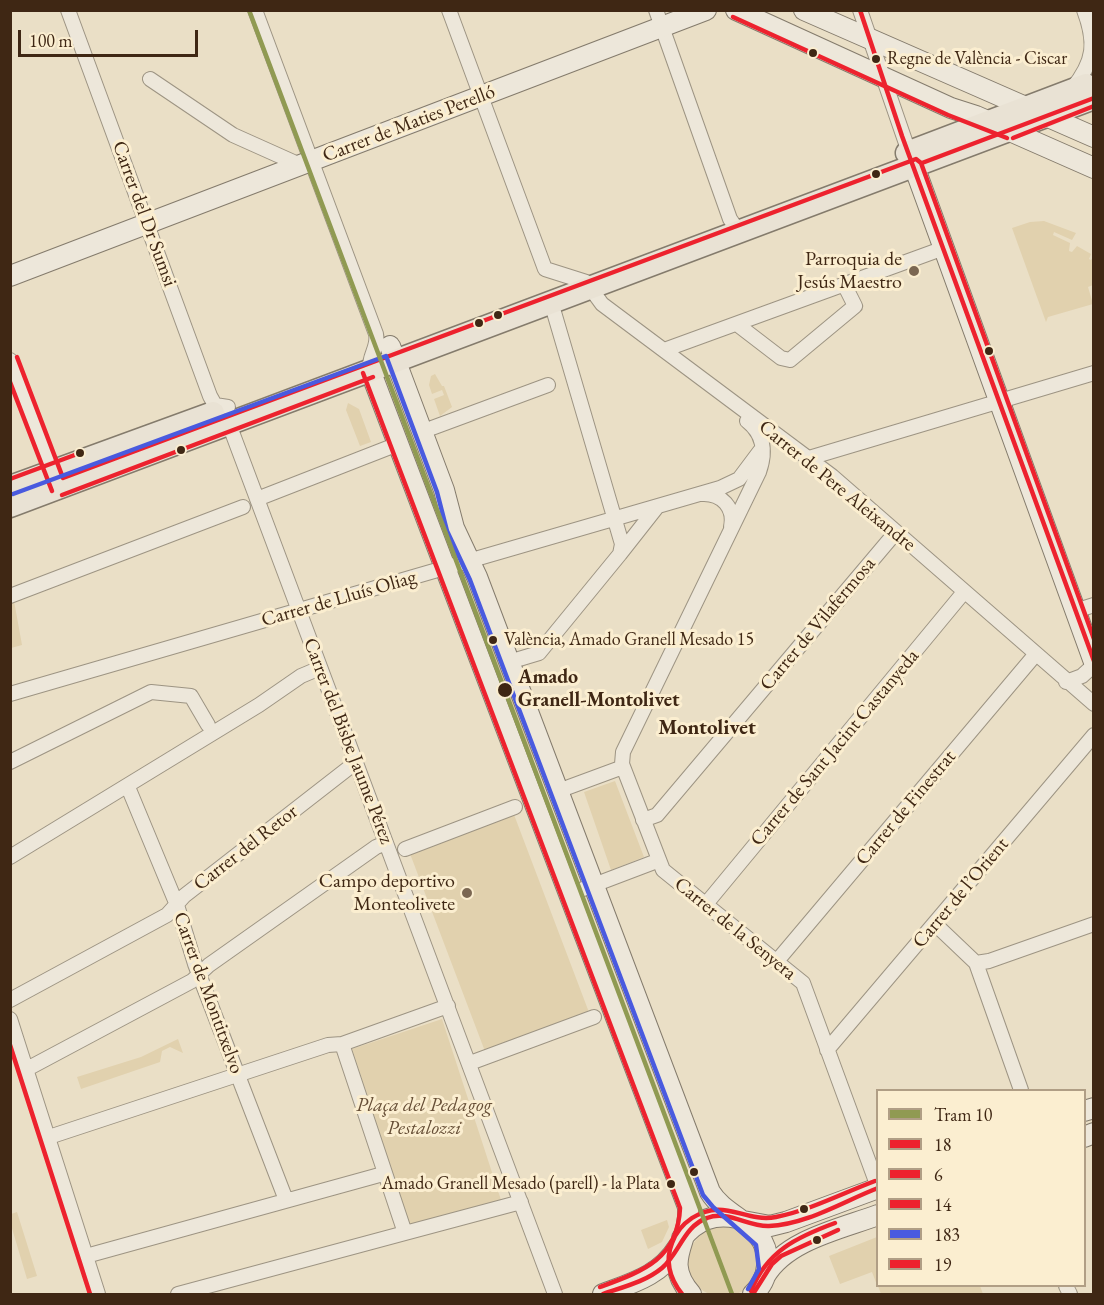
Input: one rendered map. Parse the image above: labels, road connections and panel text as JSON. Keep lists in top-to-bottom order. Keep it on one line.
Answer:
{"streets":{"main road":["Carrer de Maties Perelló"],"street":["Carrer del Dr Sumsi","Carrer de Pere Aleixandre","Carrer de Lluís Oliag","Carrer de Vilafermosa","Carrer del Bisbe Jaume Pérez","Carrer de Sant Jacint Castanyeda","Carrer de Finestrat","Carrer del Retor","Carrer de l’Orient","Carrer de la Senyera","Carrer de Montitxelvo"]},"crossings":[["Carrer de Maties Perelló","Carrer del Dr Sumsi"],["Carrer del Dr Sumsi","Carrer del Bisbe Jaume Pérez"],["Carrer de Pere Aleixandre","Carrer de Vilafermosa"],["Carrer de Pere Aleixandre","Carrer de Sant Jacint Castanyeda"],["Carrer de Pere Aleixandre","Carrer de Finestrat"],["Carrer de Lluís Oliag","Carrer del Bisbe Jaume Pérez"],["Carrer de Vilafermosa","Carrer de la Senyera"],["Carrer del Bisbe Jaume Pérez","Carrer del Retor"],["Carrer de Sant Jacint Castanyeda","Carrer de la Senyera"],["Carrer de Finestrat","Carrer de la Senyera"],["Carrer del Retor","Carrer de Montitxelvo"],["Carrer de l’Orient","Carrer de la Senyera"]],"districts":["Montolivet"],"parks":["Plaça del Pedagog Pestalozzi"],"places":["Regne de València - Ciscar","Parroquia de Jesús Maestro","València, Amado Granell Mesado 15","Amado Granell-Montolivet","Campo deportivo Monteolivete","Amado Granell Mesado (parell) - la Plata"],"lines":["tram line 10","transit line 18","transit line 19","transit line 14","transit line 183","transit line 6"],"legend":["Tram 10","18","6","14","183","19"],"scale_bar":"100 m"}
